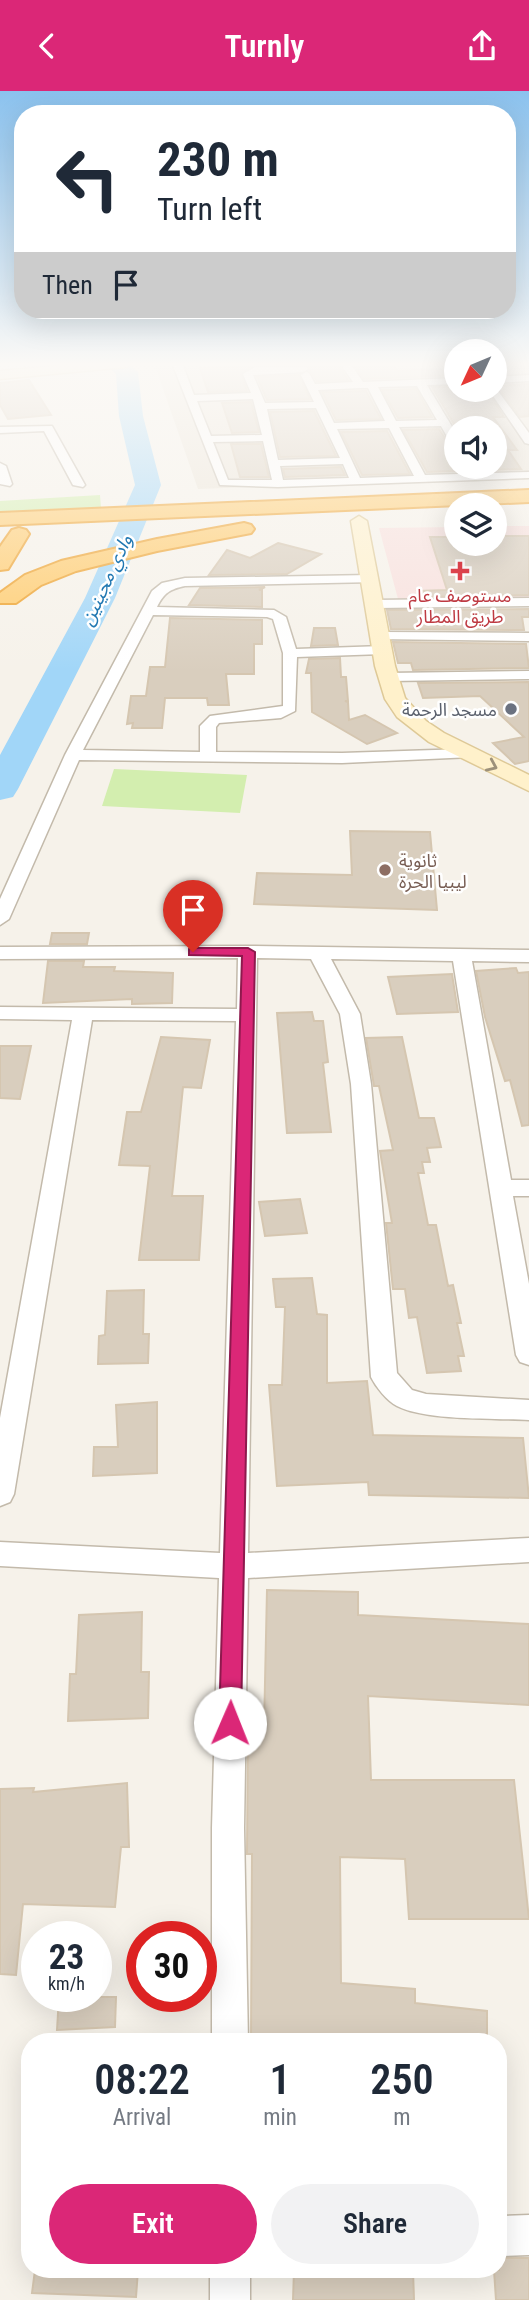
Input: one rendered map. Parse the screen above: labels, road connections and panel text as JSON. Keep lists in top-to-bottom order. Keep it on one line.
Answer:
{"water":["وادي مجينين"],"places":{"health":["مستوصف عام طريق المطار"],"other":["مسجد الرحمة","ثانوية ليبيا الحرة"]},"north":"bottom left","page":{"header":"Turnly","turn":["230 m","Turn left"],"then":"Then","speed":"23 km/h","limit":"30","eta":["08:22","Arrival","1","min","250","m"],"buttons":["Exit","Share"]}}
